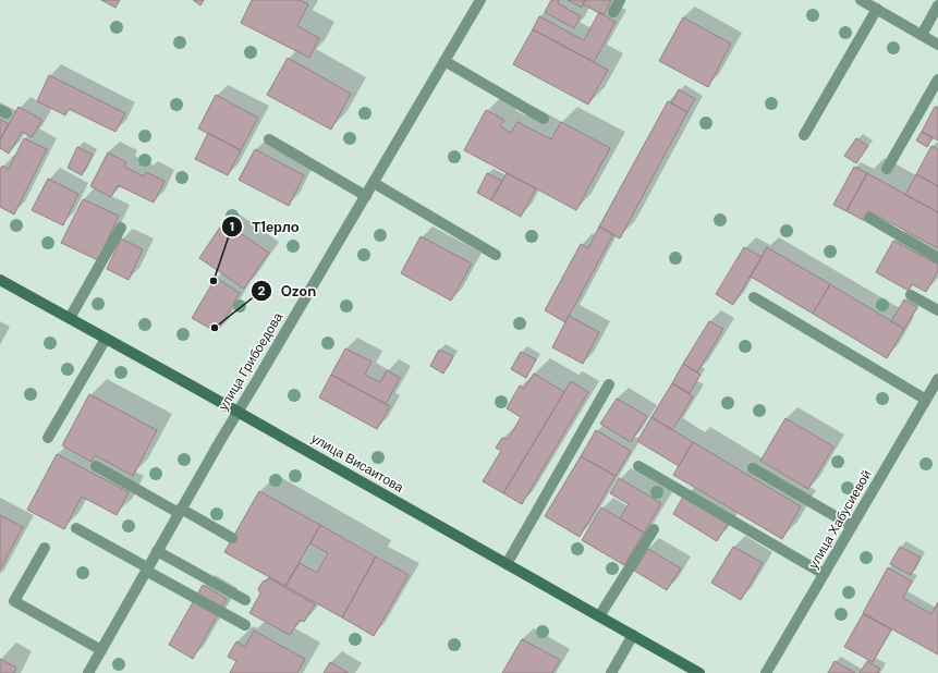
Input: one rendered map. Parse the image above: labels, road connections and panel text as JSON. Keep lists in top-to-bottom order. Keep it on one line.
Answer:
{"streets":{"main road":["улица Висаитова"],"street":["улица Грибоедова","улица Хабусиевой"]},"crossings":[["улица Грибоедова","улица Висаитова"]],"places":["Т1ерло","Ozon"]}
